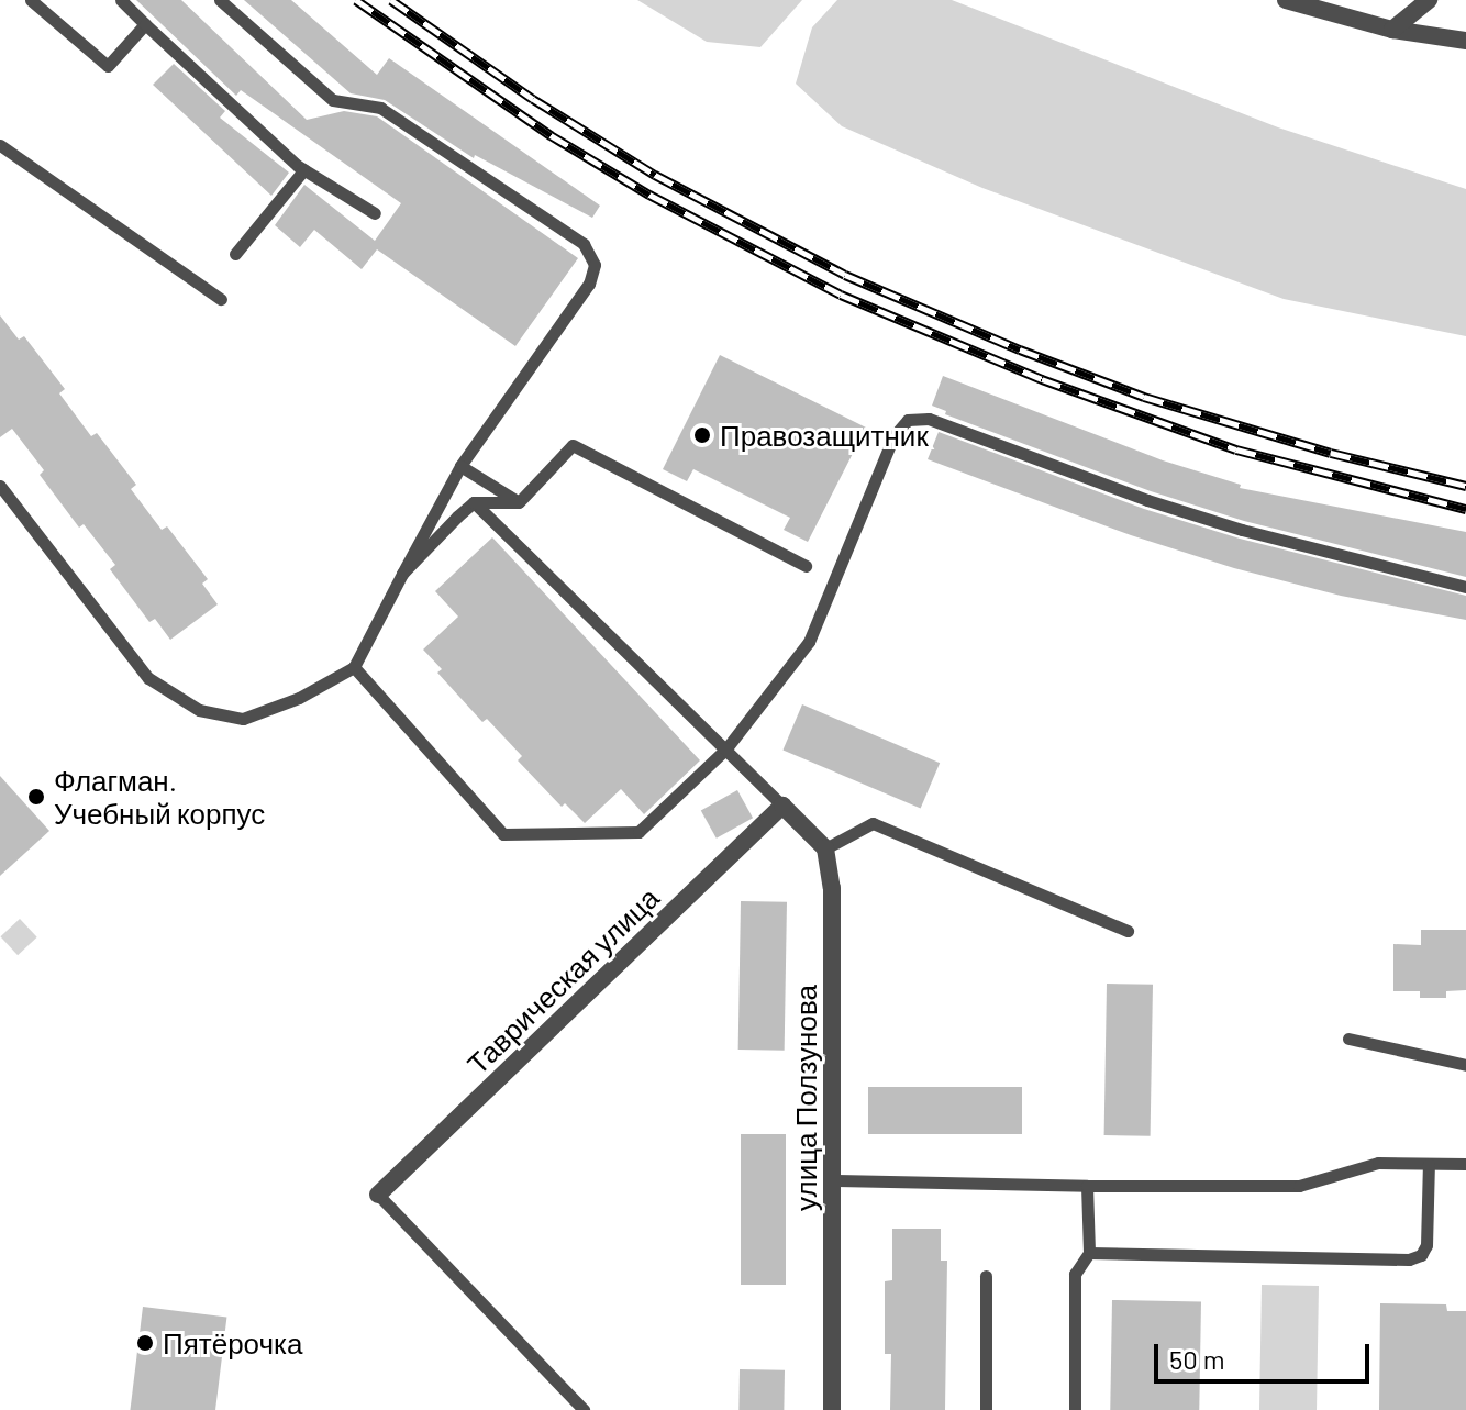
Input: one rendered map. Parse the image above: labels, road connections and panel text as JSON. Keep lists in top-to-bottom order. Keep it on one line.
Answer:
{"streets":{"street":["Таврическая улица","улица Ползунова"]},"places":["Правозащитник","Флагман. Учебный корпус","Пятёрочка"],"scale_bar":"50 m"}
